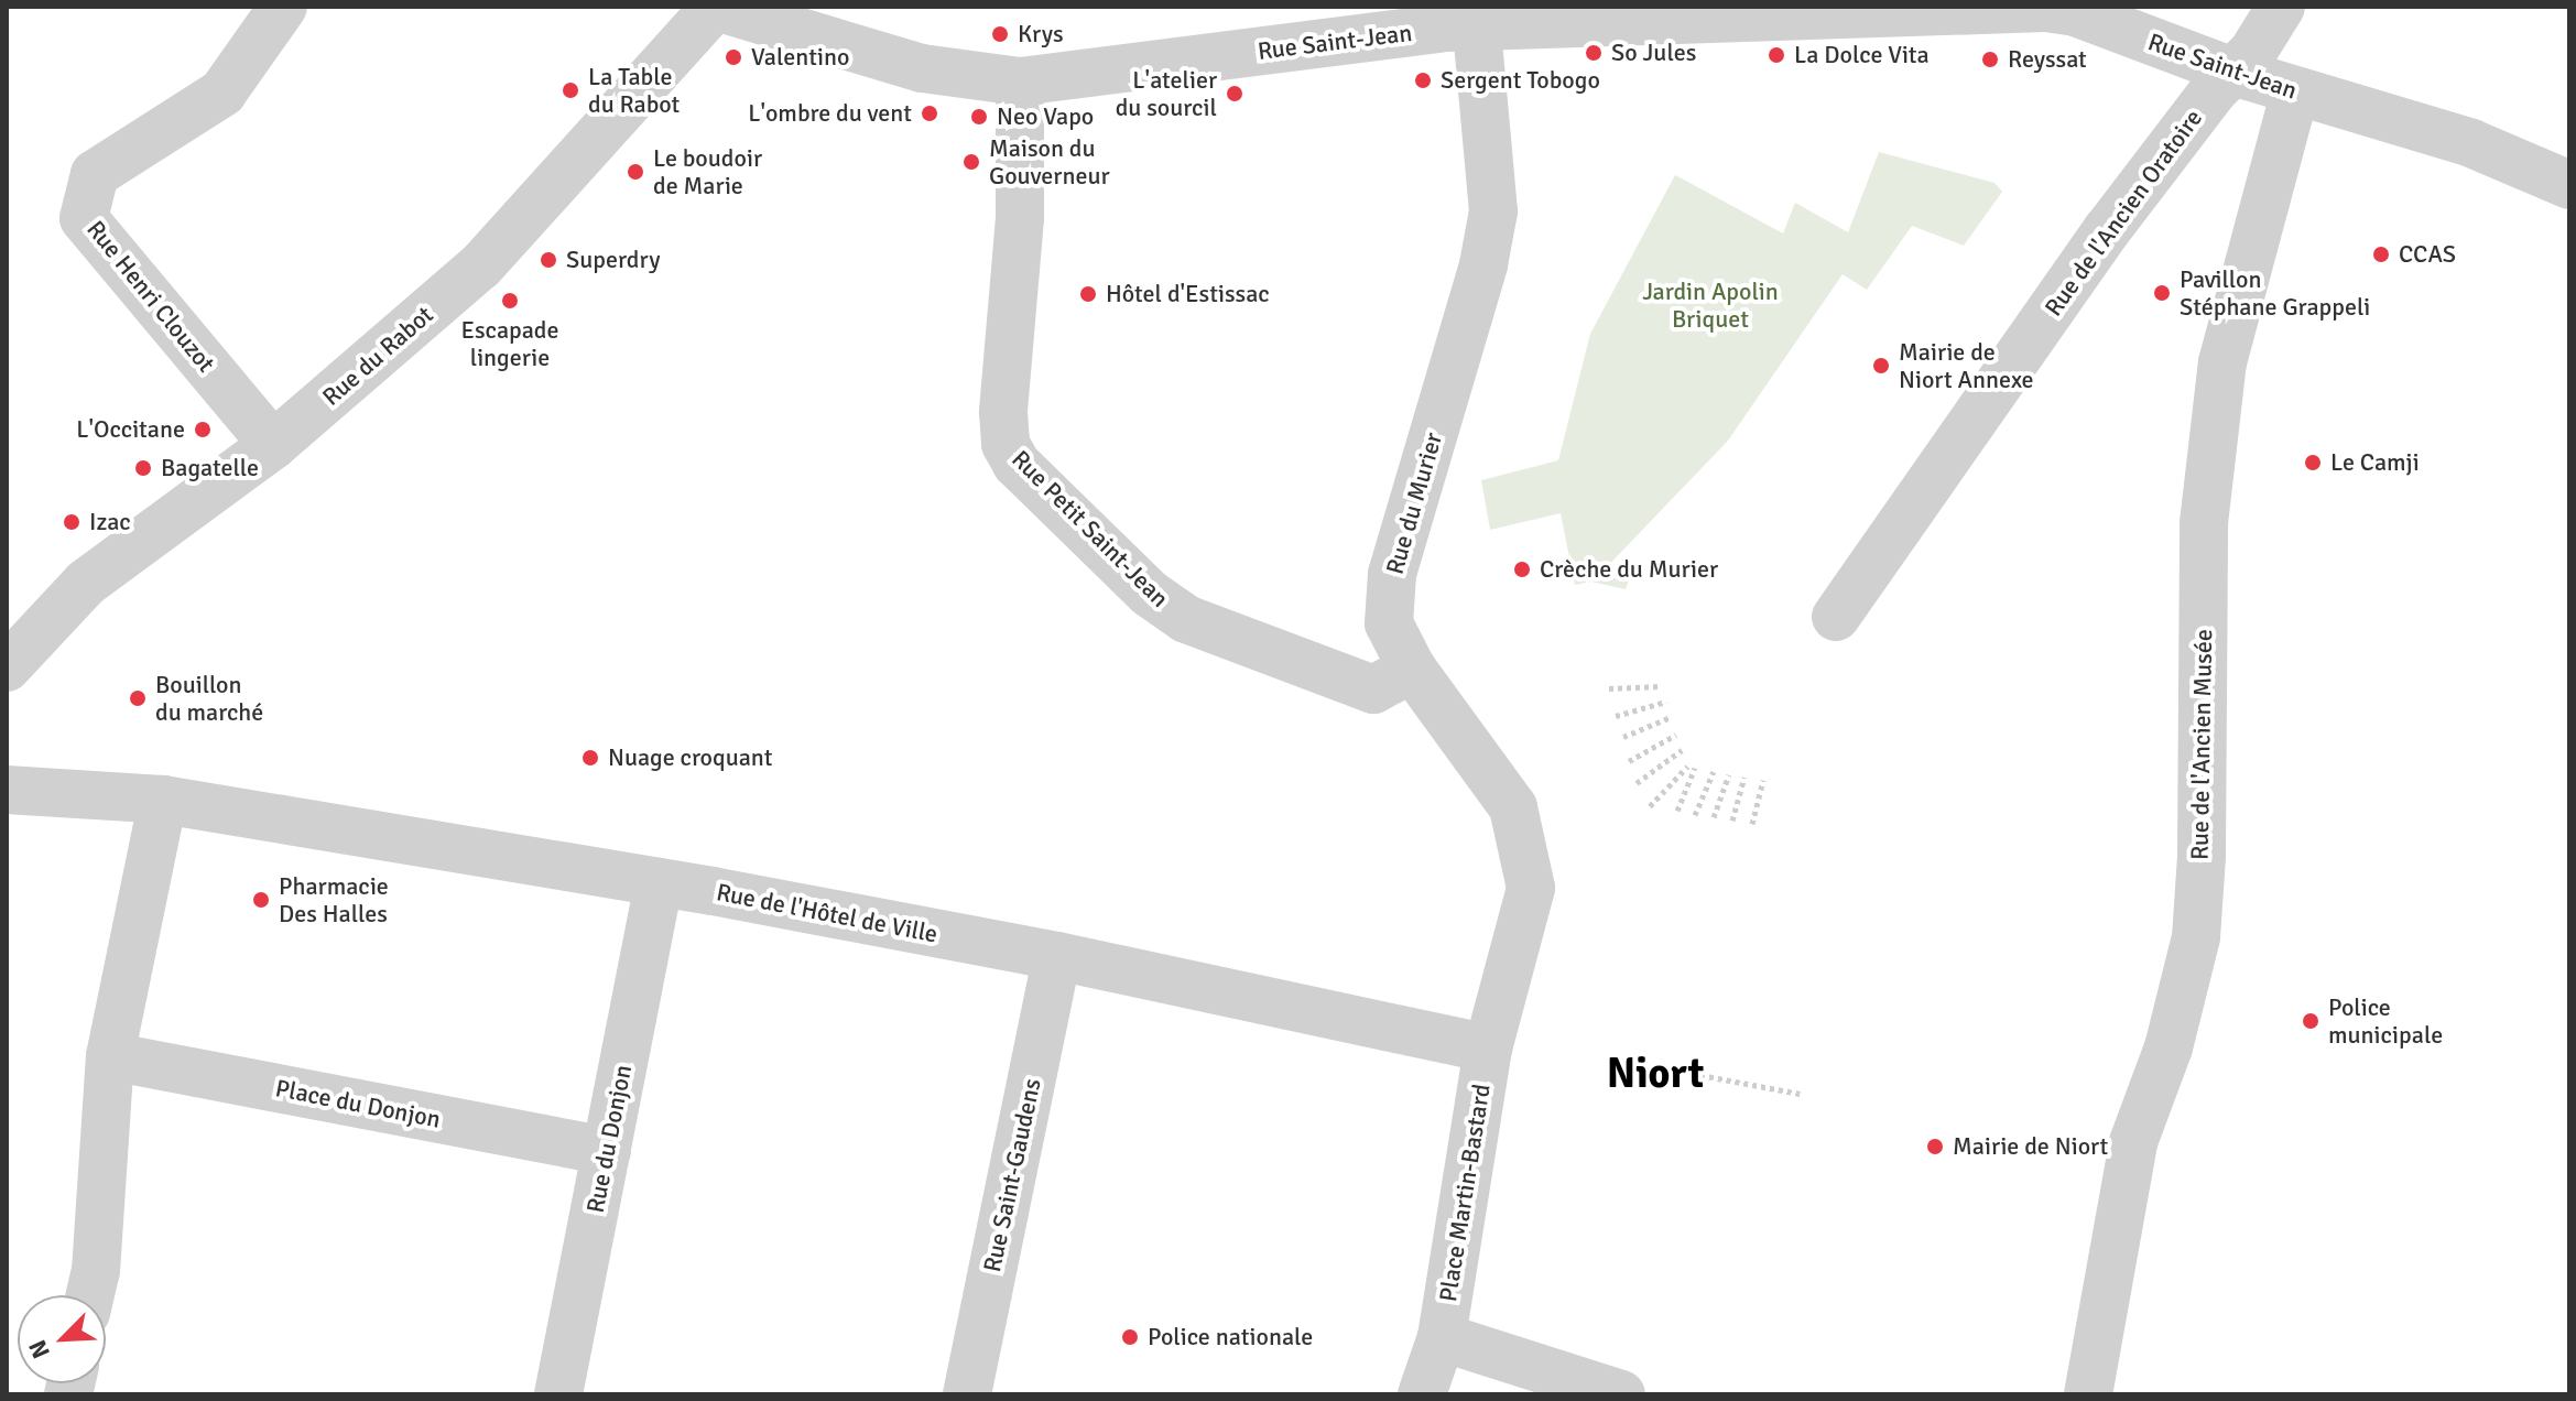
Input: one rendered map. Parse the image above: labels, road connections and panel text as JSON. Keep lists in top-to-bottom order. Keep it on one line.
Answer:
{"streets":{"street":["Rue Saint-Jean","Rue de l'Ancien Oratoire","Rue Henri Clouzot","Rue du Rabot","Rue du Murier","Rue Petit Saint-Jean","Rue de l'Ancien Musée","Rue de l'Hôtel de Ville","Place du Donjon","Rue du Donjon","Rue Saint-Gaudens","Place Martin-Bastard"]},"crossings":[["Rue Saint-Jean","Rue de l'Ancien Oratoire"],["Rue Saint-Jean","Rue du Rabot"],["Rue Saint-Jean","Rue du Murier"],["Rue Saint-Jean","Rue Petit Saint-Jean"],["Rue Saint-Jean","Rue de l'Ancien Musée"],["Rue Henri Clouzot","Rue du Rabot"],["Rue du Murier","Rue Petit Saint-Jean"],["Rue du Murier","Rue de l'Hôtel de Ville"],["Rue du Murier","Place Martin-Bastard"],["Rue de l'Hôtel de Ville","Rue du Donjon"],["Rue de l'Hôtel de Ville","Rue Saint-Gaudens"],["Rue de l'Hôtel de Ville","Place Martin-Bastard"],["Place du Donjon","Rue du Donjon"]],"districts":["Niort"],"parks":["Jardin Apolin Briquet"],"places":["Krys","So Jules","La Dolce Vita","Valentino","Reyssat","Sergent Tobogo","La Table du Rabot","L'atelier du sourcil","L'ombre du vent","Neo Vapo","Maison du Gouverneur","Le boudoir de Marie","CCAS","Superdry","Pavillon Stéphane Grappeli","Hôtel d'Estissac","Escapade lingerie","Mairie de Niort Annexe","L'Occitane","Le Camji","Bagatelle","Izac","Crèche du Murier","Bouillon du marché","Nuage croquant","Pharmacie Des Halles","Police municipale","Mairie de Niort","Police nationale"],"north":"bottom left"}
